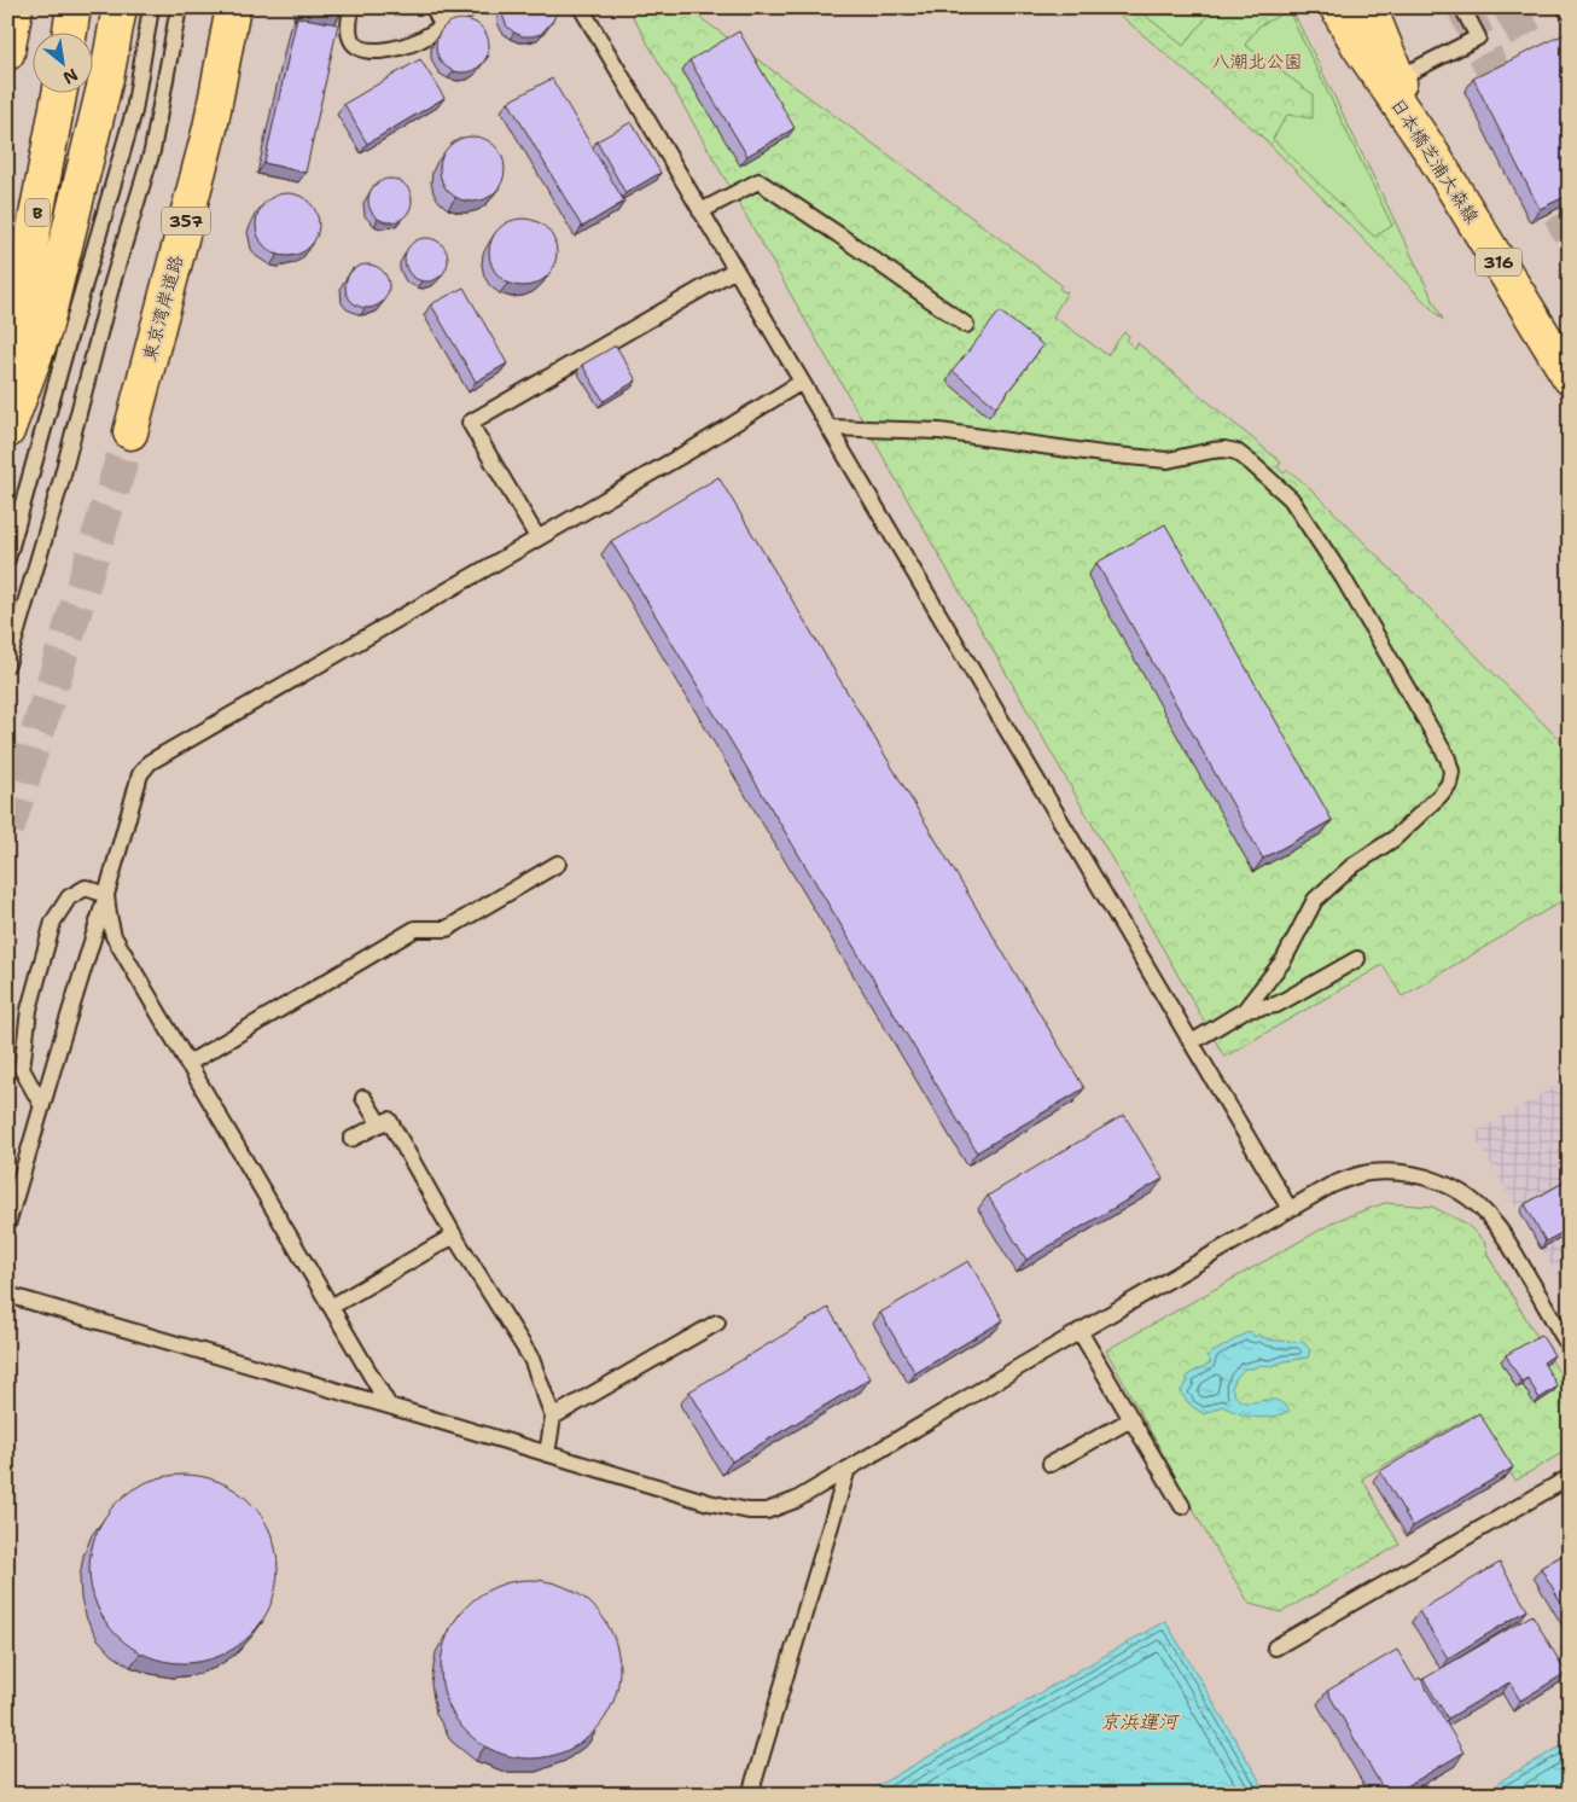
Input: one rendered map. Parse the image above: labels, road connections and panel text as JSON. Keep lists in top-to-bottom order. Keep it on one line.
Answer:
{"streets":{"main road":["日本橋芝浦大森線","B","357","316","東京湾岸道路"]},"water":["京浜運河"],"parks":["八潮北公園"],"north":"bottom right"}
